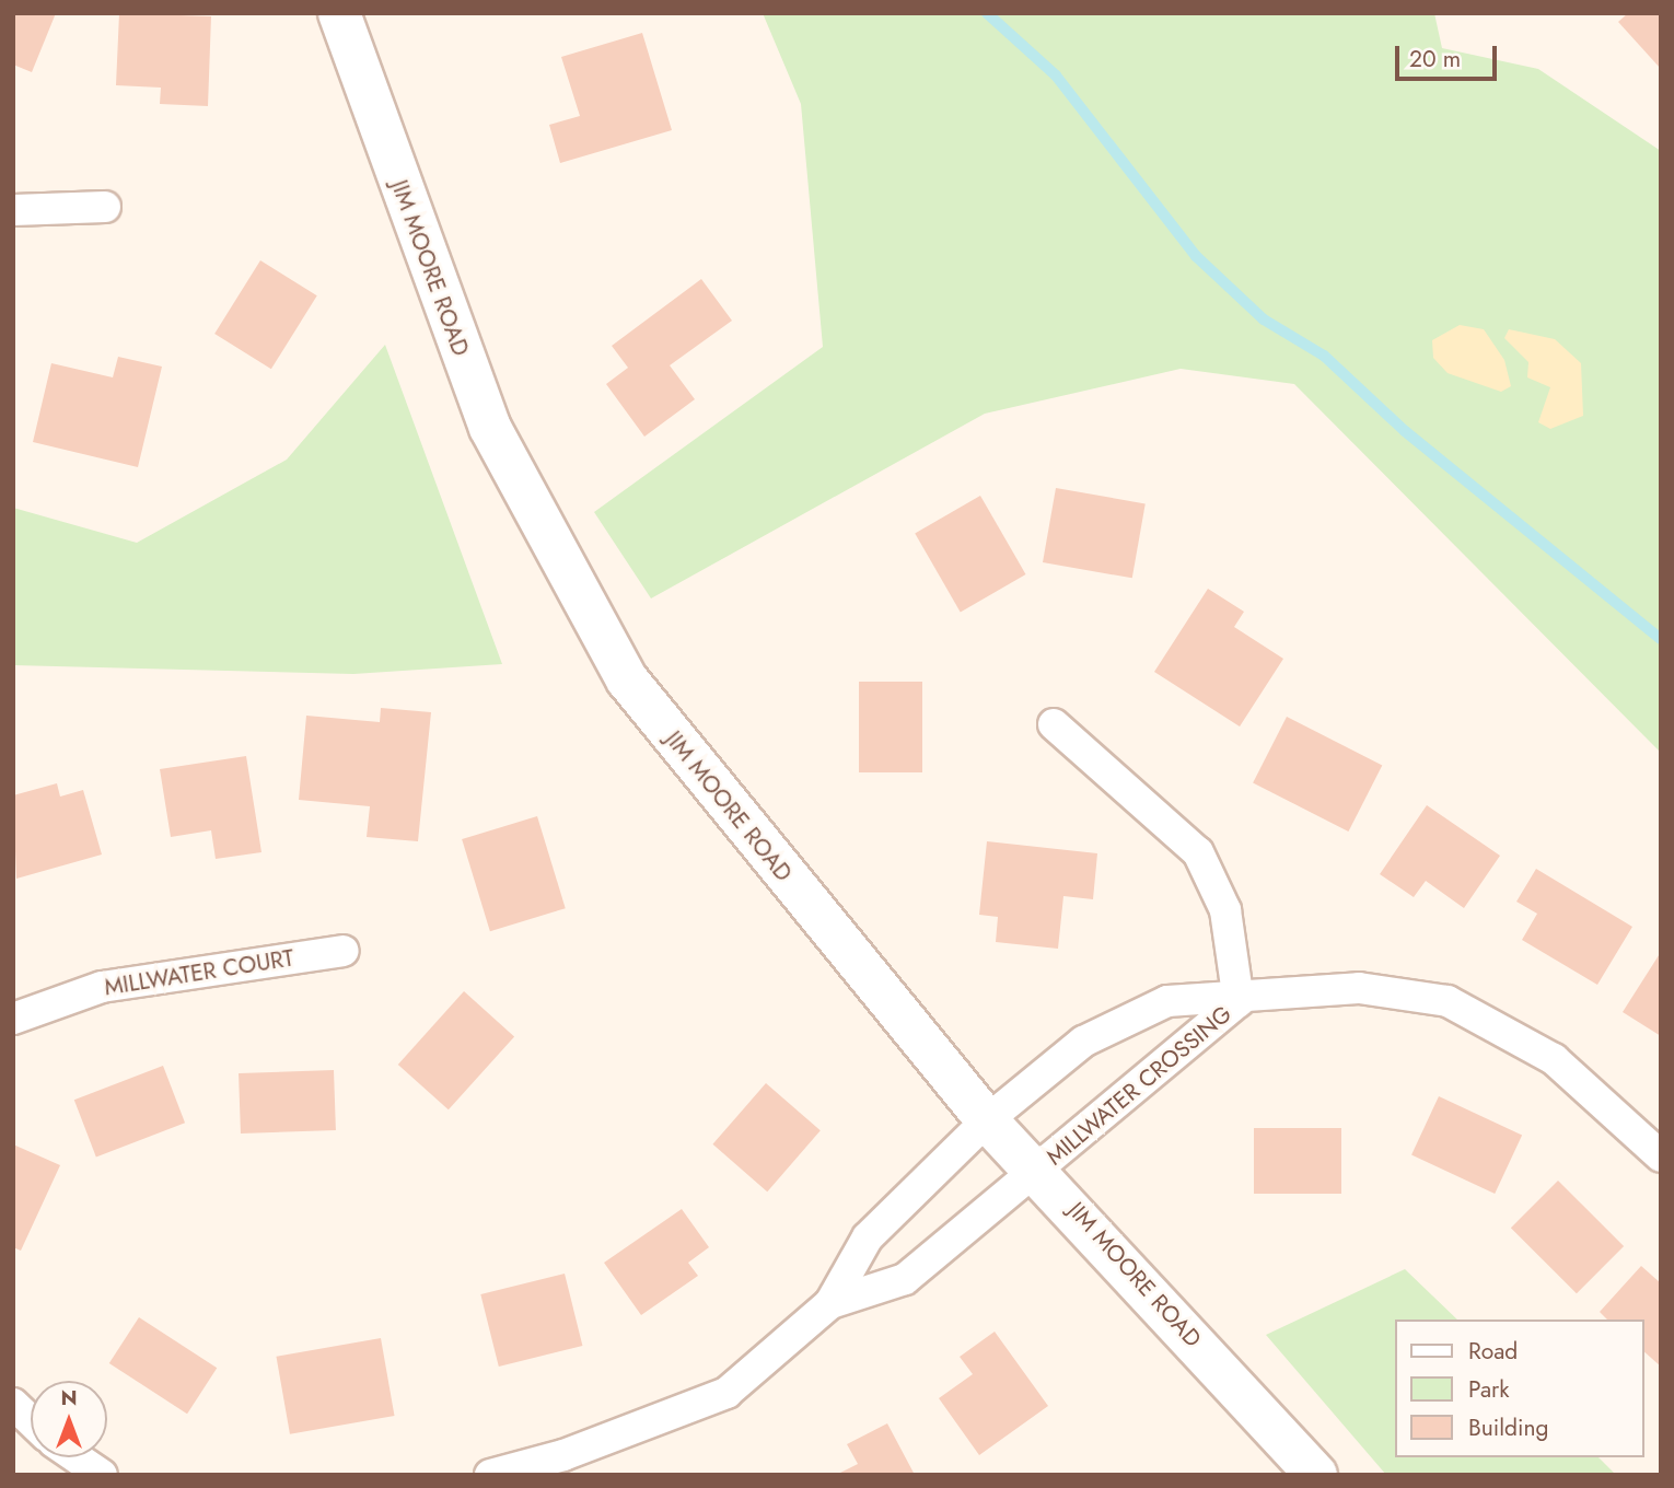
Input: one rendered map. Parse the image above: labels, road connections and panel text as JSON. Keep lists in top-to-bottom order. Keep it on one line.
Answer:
{"streets":{"street":["JIM MOORE ROAD","MILLWATER COURT","MILLWATER CROSSING"]},"crossings":[["JIM MOORE ROAD","MILLWATER CROSSING"]],"legend":["Road","Park","Building"],"scale_bar":"20 m","north":"top"}
